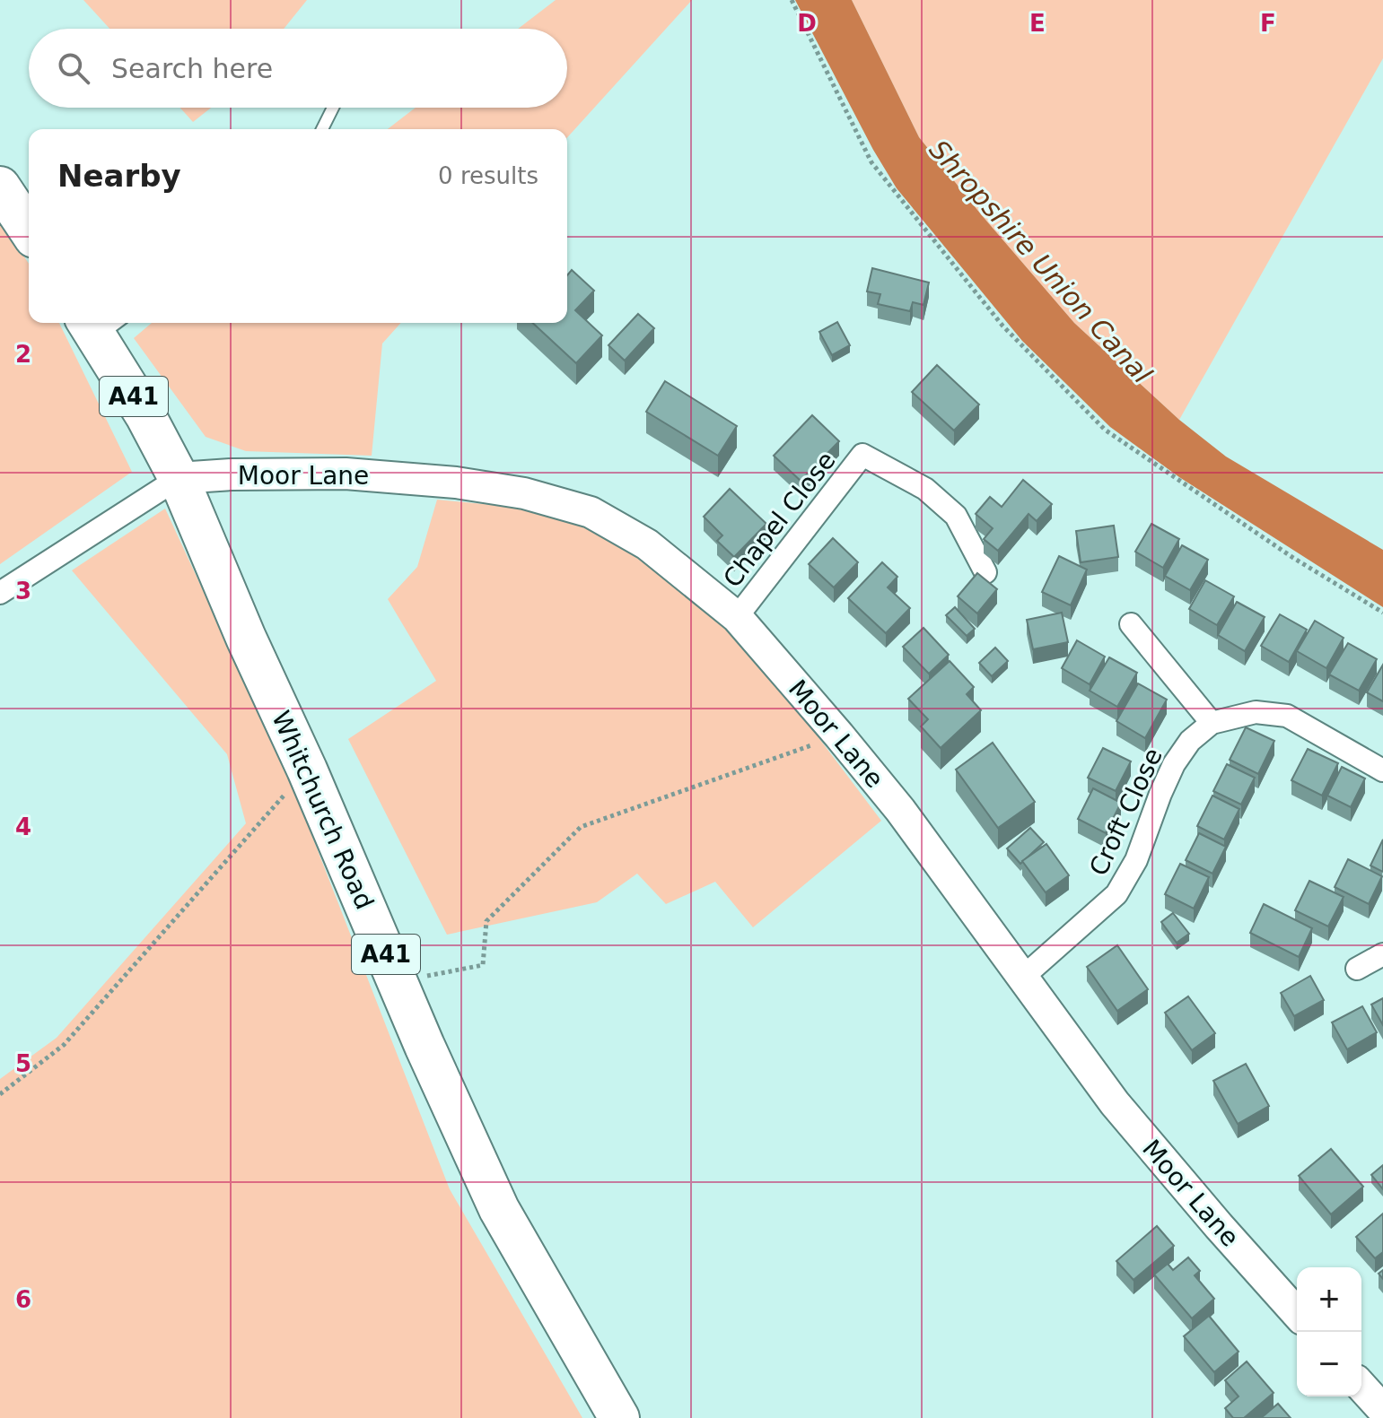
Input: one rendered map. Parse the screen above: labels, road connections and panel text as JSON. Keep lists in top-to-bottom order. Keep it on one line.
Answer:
{"streets":{"highway":["A41","Whitchurch Road"],"street":["Moor Lane","Chapel Close","Croft Close"]},"crossings":[["Moor Lane","Chapel Close"],["Moor Lane","Whitchurch Road"],["Moor Lane","Croft Close"]],"water":["Shropshire Union Canal"],"page":{"search":"Search here","heading":["Nearby","0 results"],"map_buttons":["+","−"]},"grid":{"columns":["D","E","F"],"rows":["2","3","4","5","6"]}}
